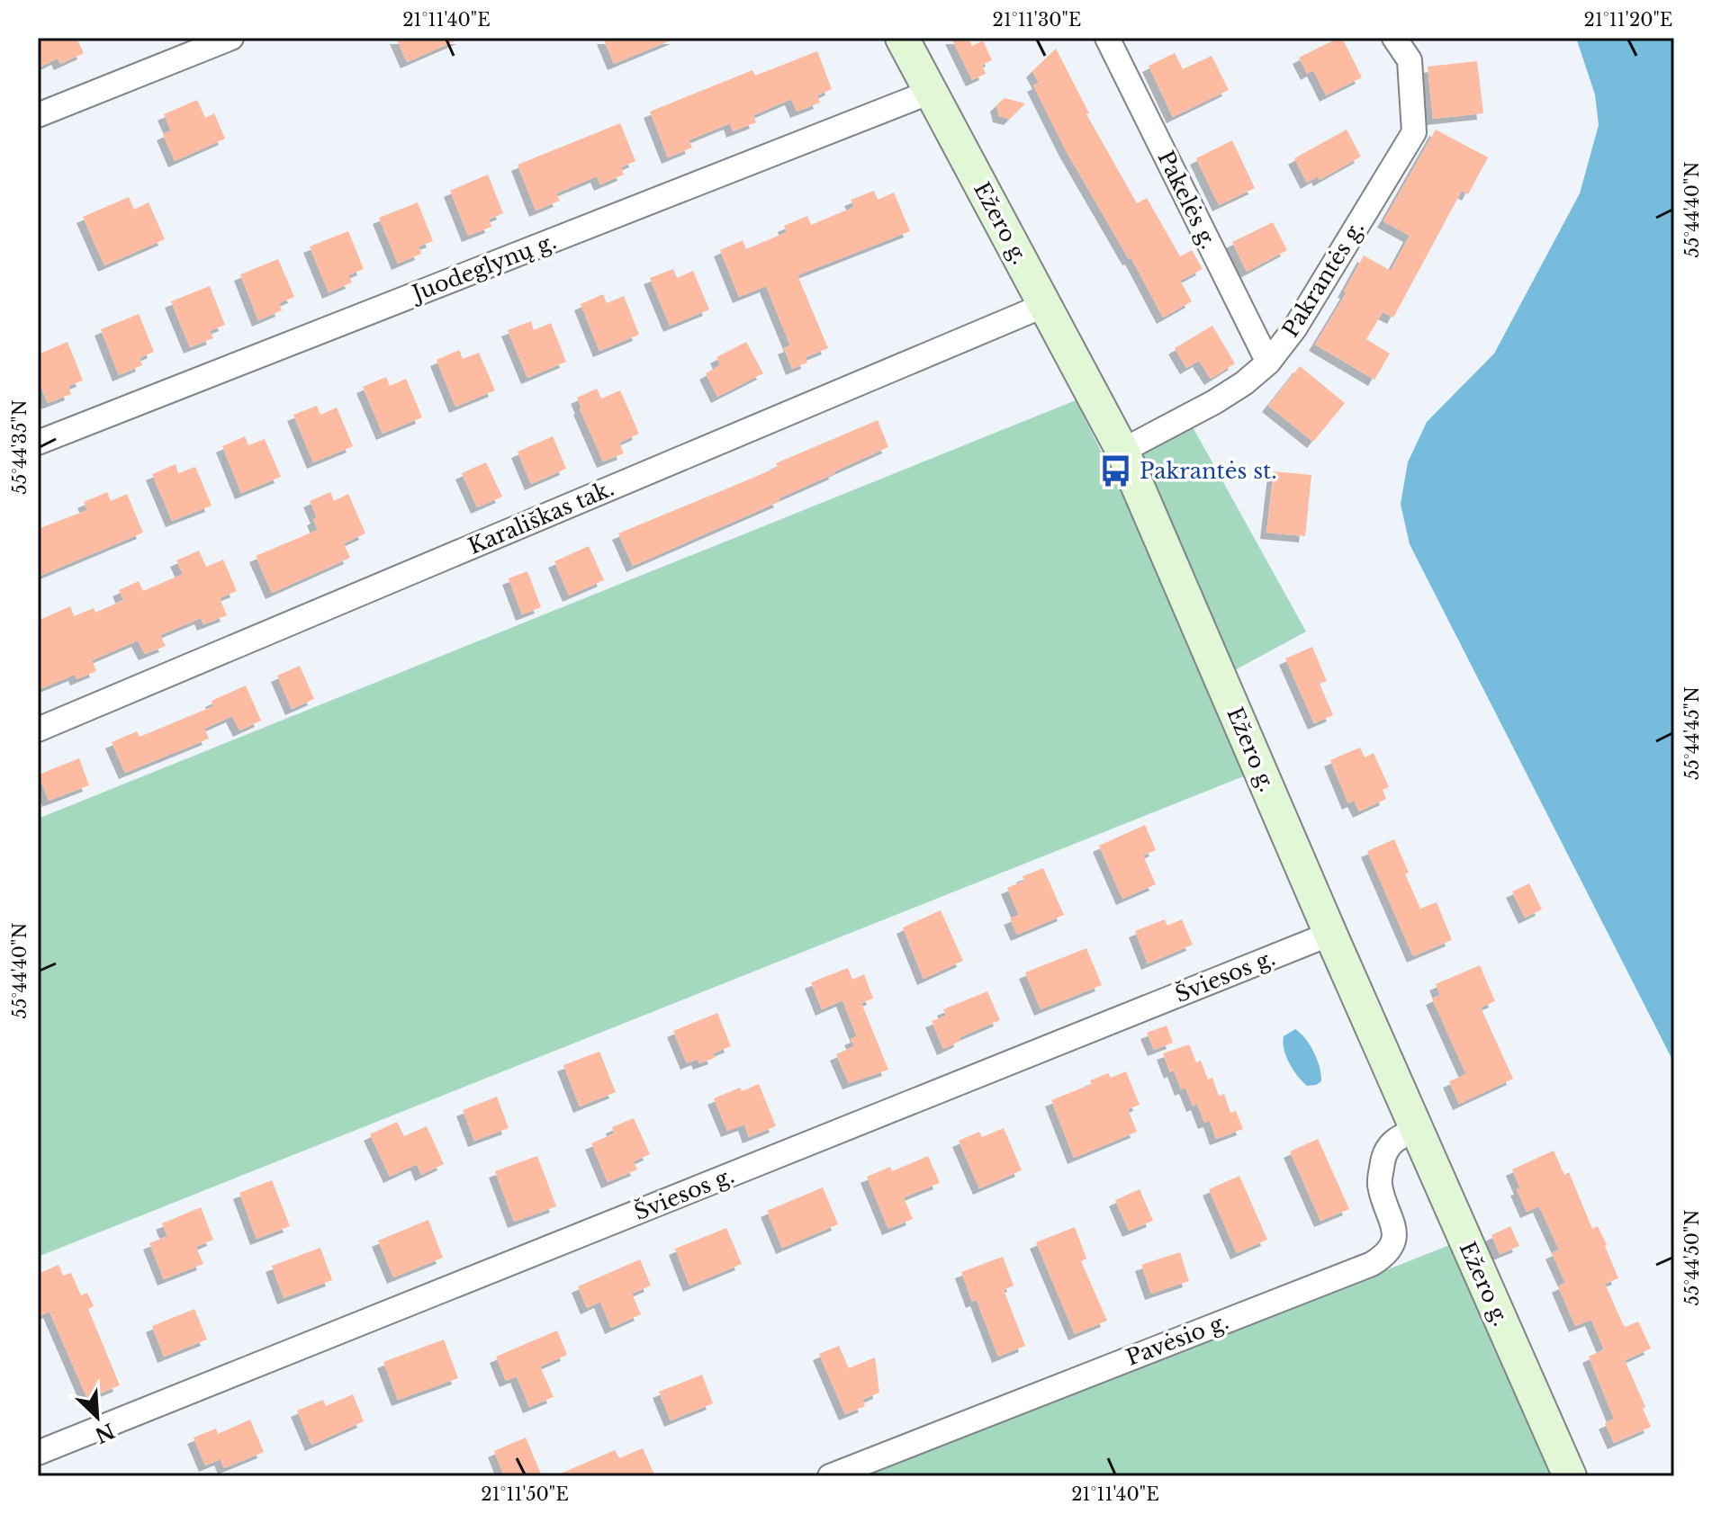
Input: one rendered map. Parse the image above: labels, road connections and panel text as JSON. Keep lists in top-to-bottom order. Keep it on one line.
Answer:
{"streets":{"main road":["Ežero g."],"street":["Pakelės g.","Juodeglynų g.","Pakrantės g.","Karališkas tak.","Šviesos g.","Pavėsio g."]},"crossings":[["Pakelės g.","Pakrantės g."],["Ežero g.","Juodeglynų g."],["Ežero g.","Pakrantės g."],["Ežero g.","Karališkas tak."],["Ežero g.","Šviesos g."],["Ežero g.","Pavėsio g."]],"places":{"bus stop":["Pakrantės st."]},"north":"bottom right","coordinates":["21°11'40\"E","21°11'30\"E","21°11'20\"E","55°44'40\"N","55°44'35\"N","55°44'45\"N","55°44'50\"N","21°11'50\"E"]}
